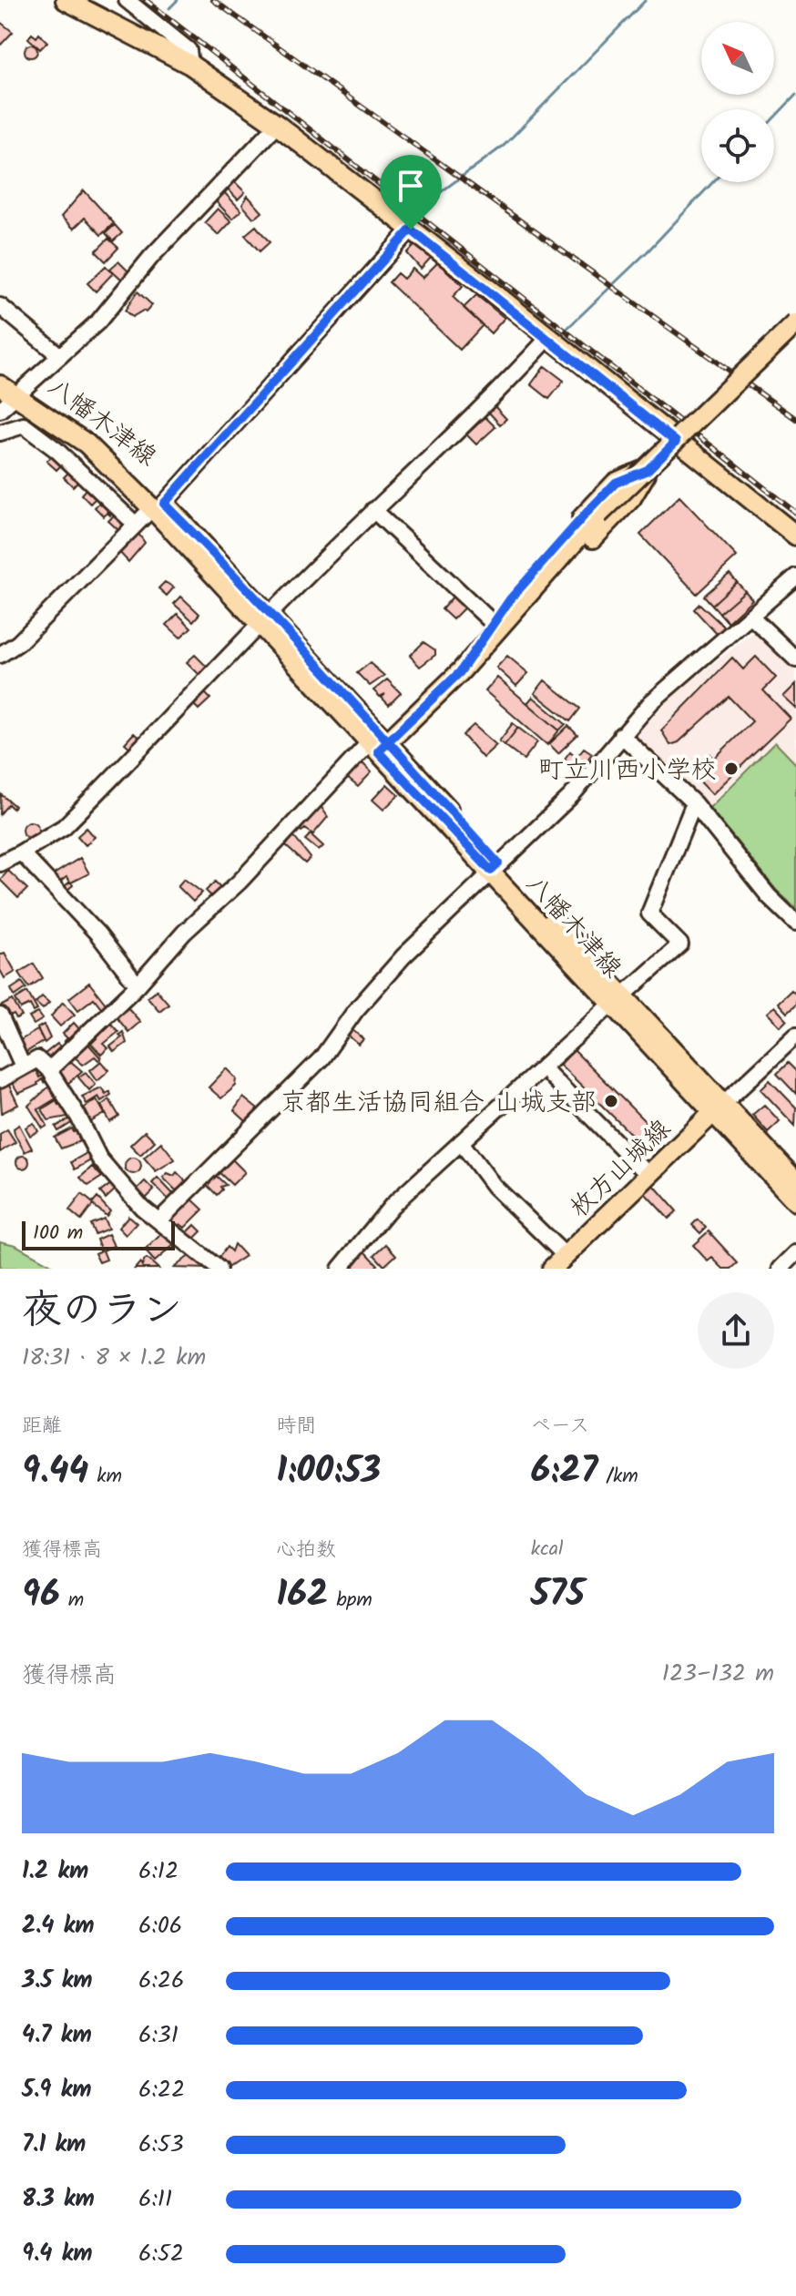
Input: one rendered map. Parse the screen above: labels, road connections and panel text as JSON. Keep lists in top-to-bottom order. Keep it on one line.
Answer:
{"streets":{"main road":["八幡木津線","枚方山城線"]},"crossings":[["八幡木津線","枚方山城線"]],"places":["町立川西小学校","京都生活協同組合 山城支部"],"scale_bar":"100 m","north":"top left","page":{"scale":"100 m","heading":["夜のラン","18:31 · 8 × 1.2 km"],"stats":[["距離","9.44 km"],["時間","1:00:53"],["ペース","6:27 /km"],["獲得標高","96 m"],["心拍数","162 bpm"],["kcal","575"]],"chart":["獲得標高","123–132 m"],"list":[{"name":"1.2 km","note":"6:12"},{"name":"2.4 km","note":"6:06"},{"name":"3.5 km","note":"6:26"},{"name":"4.7 km","note":"6:31"},{"name":"5.9 km","note":"6:22"},{"name":"7.1 km","note":"6:53"},{"name":"8.3 km","note":"6:11"},{"name":"9.4 km","note":"6:52"}]}}
